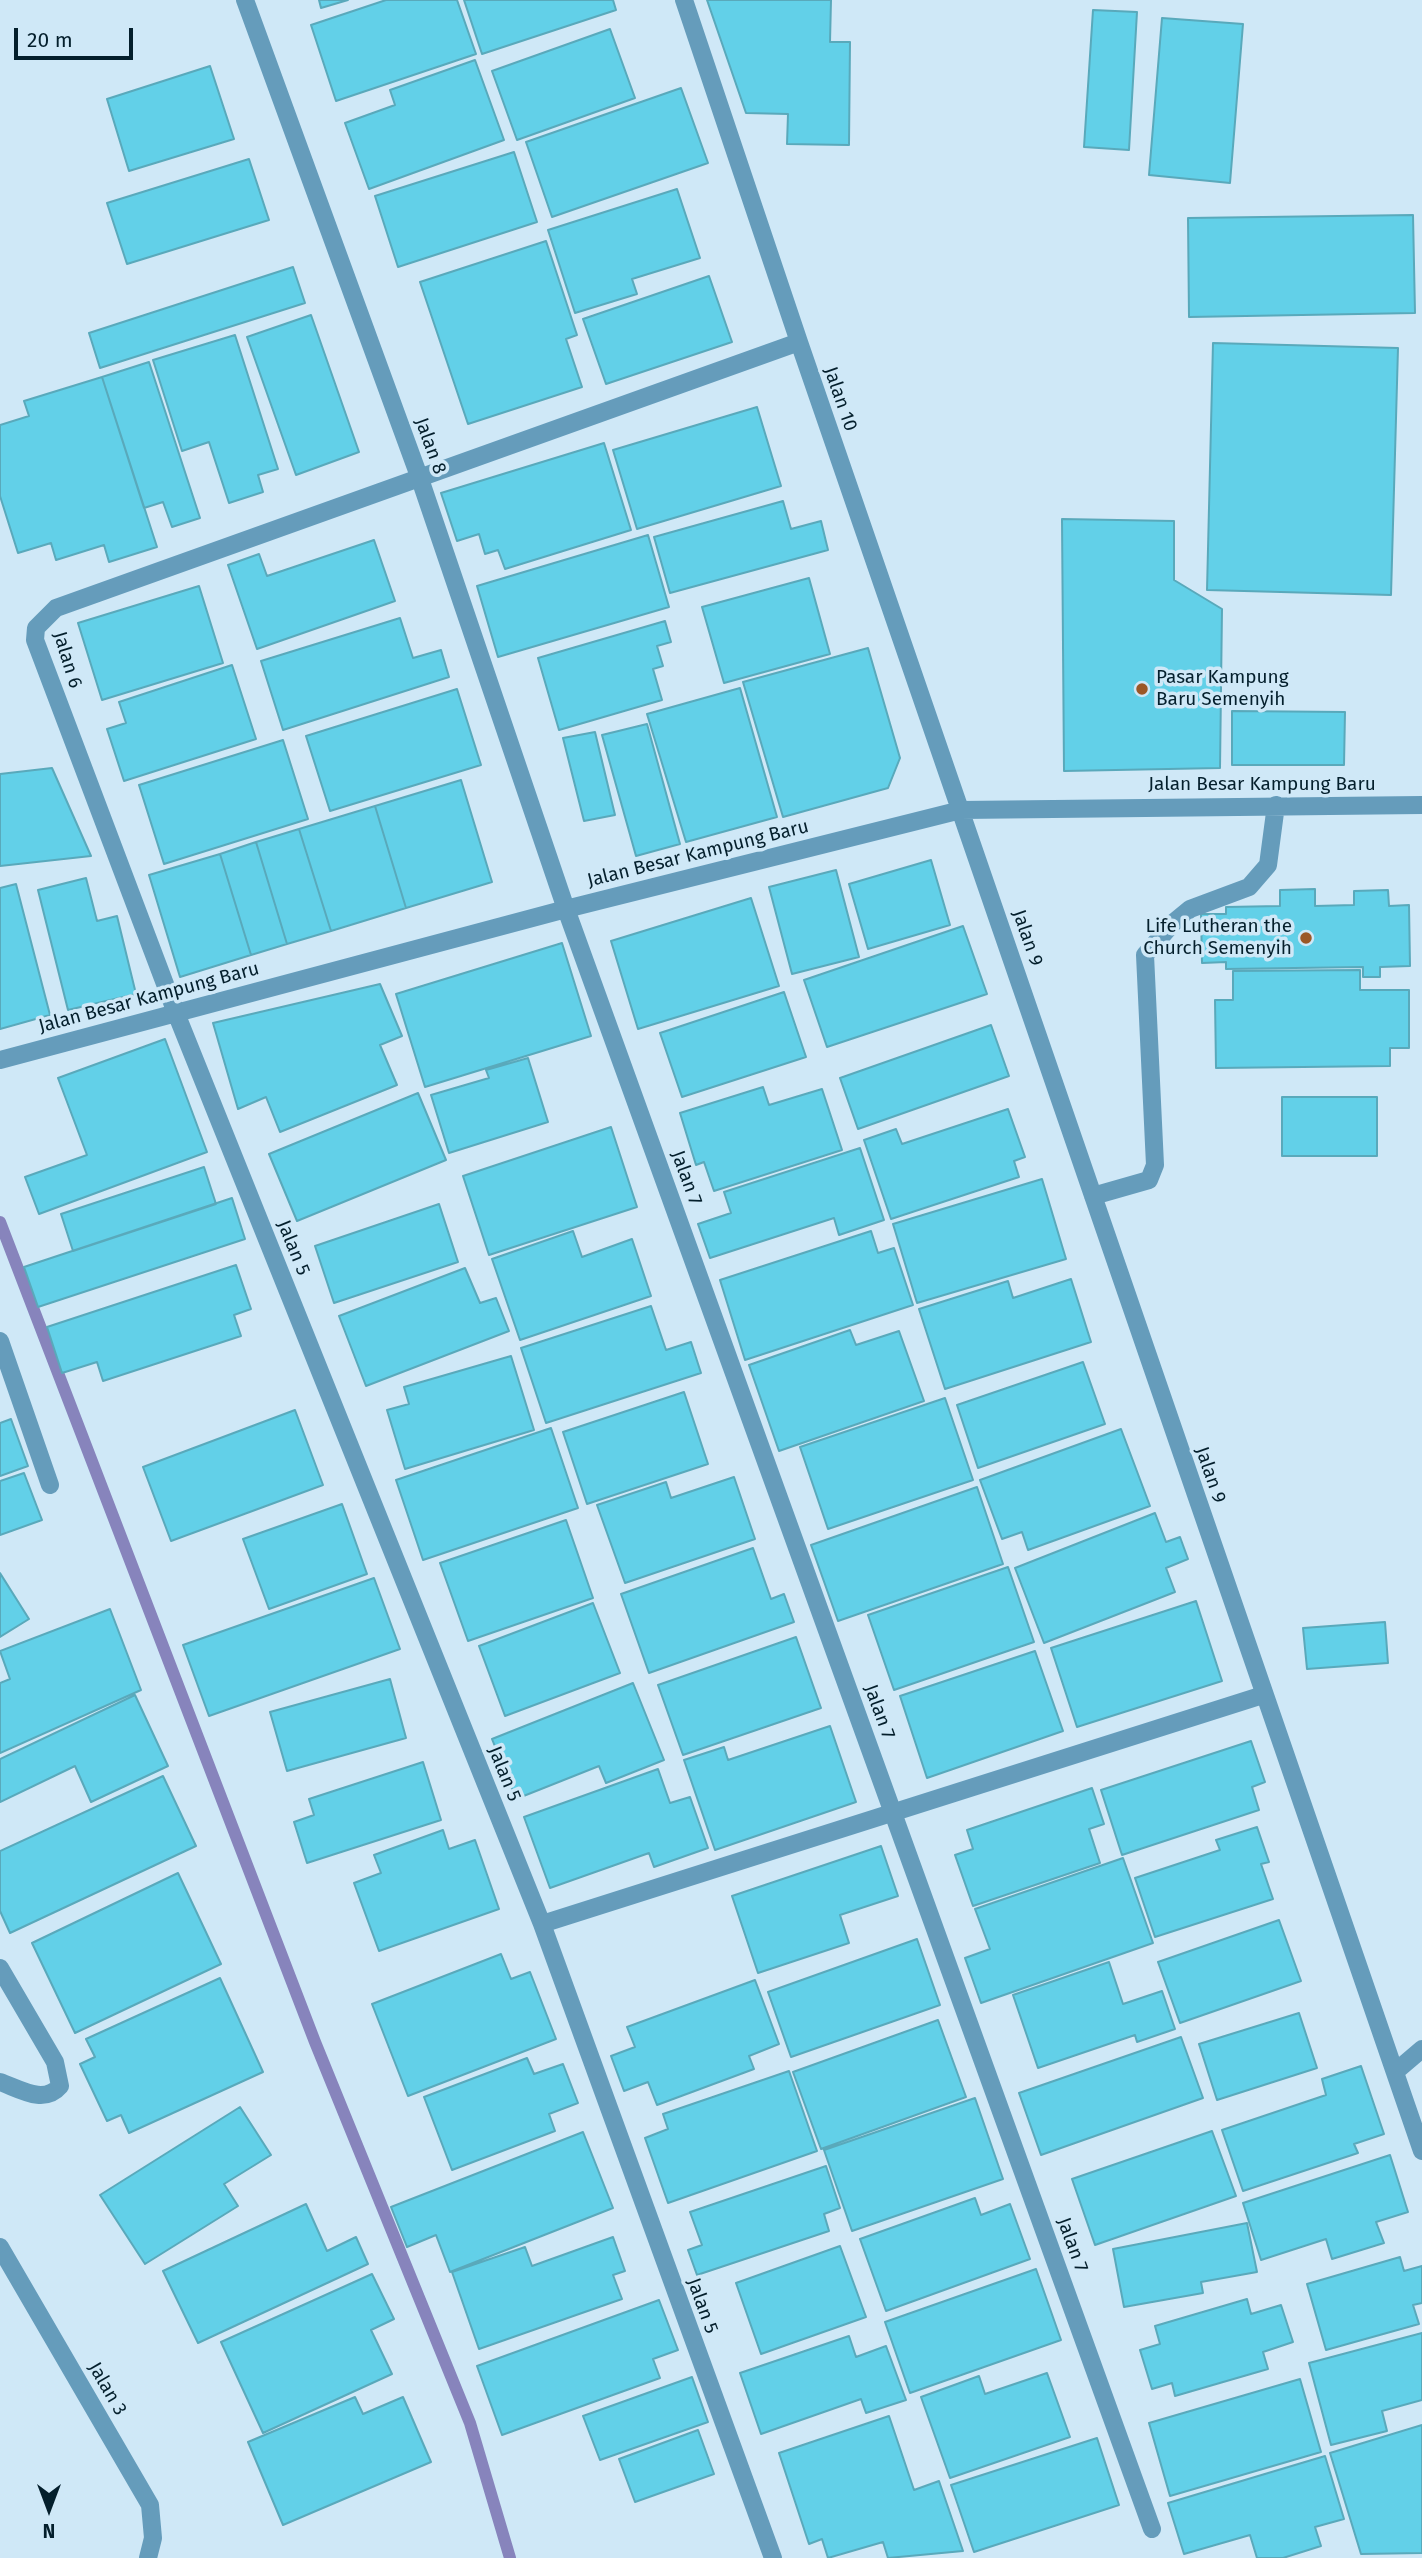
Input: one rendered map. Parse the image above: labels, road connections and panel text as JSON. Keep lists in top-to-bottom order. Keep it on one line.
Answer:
{"streets":{"street":["Jalan 10","Jalan 8","Jalan 6","Jalan Besar Kampung Baru","Jalan 9","Jalan 7","Jalan 5","Jalan 3"]},"crossings":[["Jalan 10","Jalan Besar Kampung Baru"],["Jalan 10","Jalan 9"],["Jalan 8","Jalan 6"],["Jalan 8","Jalan Besar Kampung Baru"],["Jalan 8","Jalan 7"],["Jalan 6","Jalan Besar Kampung Baru"],["Jalan 6","Jalan 5"],["Jalan Besar Kampung Baru","Jalan 9"],["Jalan Besar Kampung Baru","Jalan 7"],["Jalan Besar Kampung Baru","Jalan 5"]],"places":["Pasar Kampung Baru Semenyih","Life Lutheran the Church Semenyih"],"scale_bar":"20 m","north":"bottom"}
